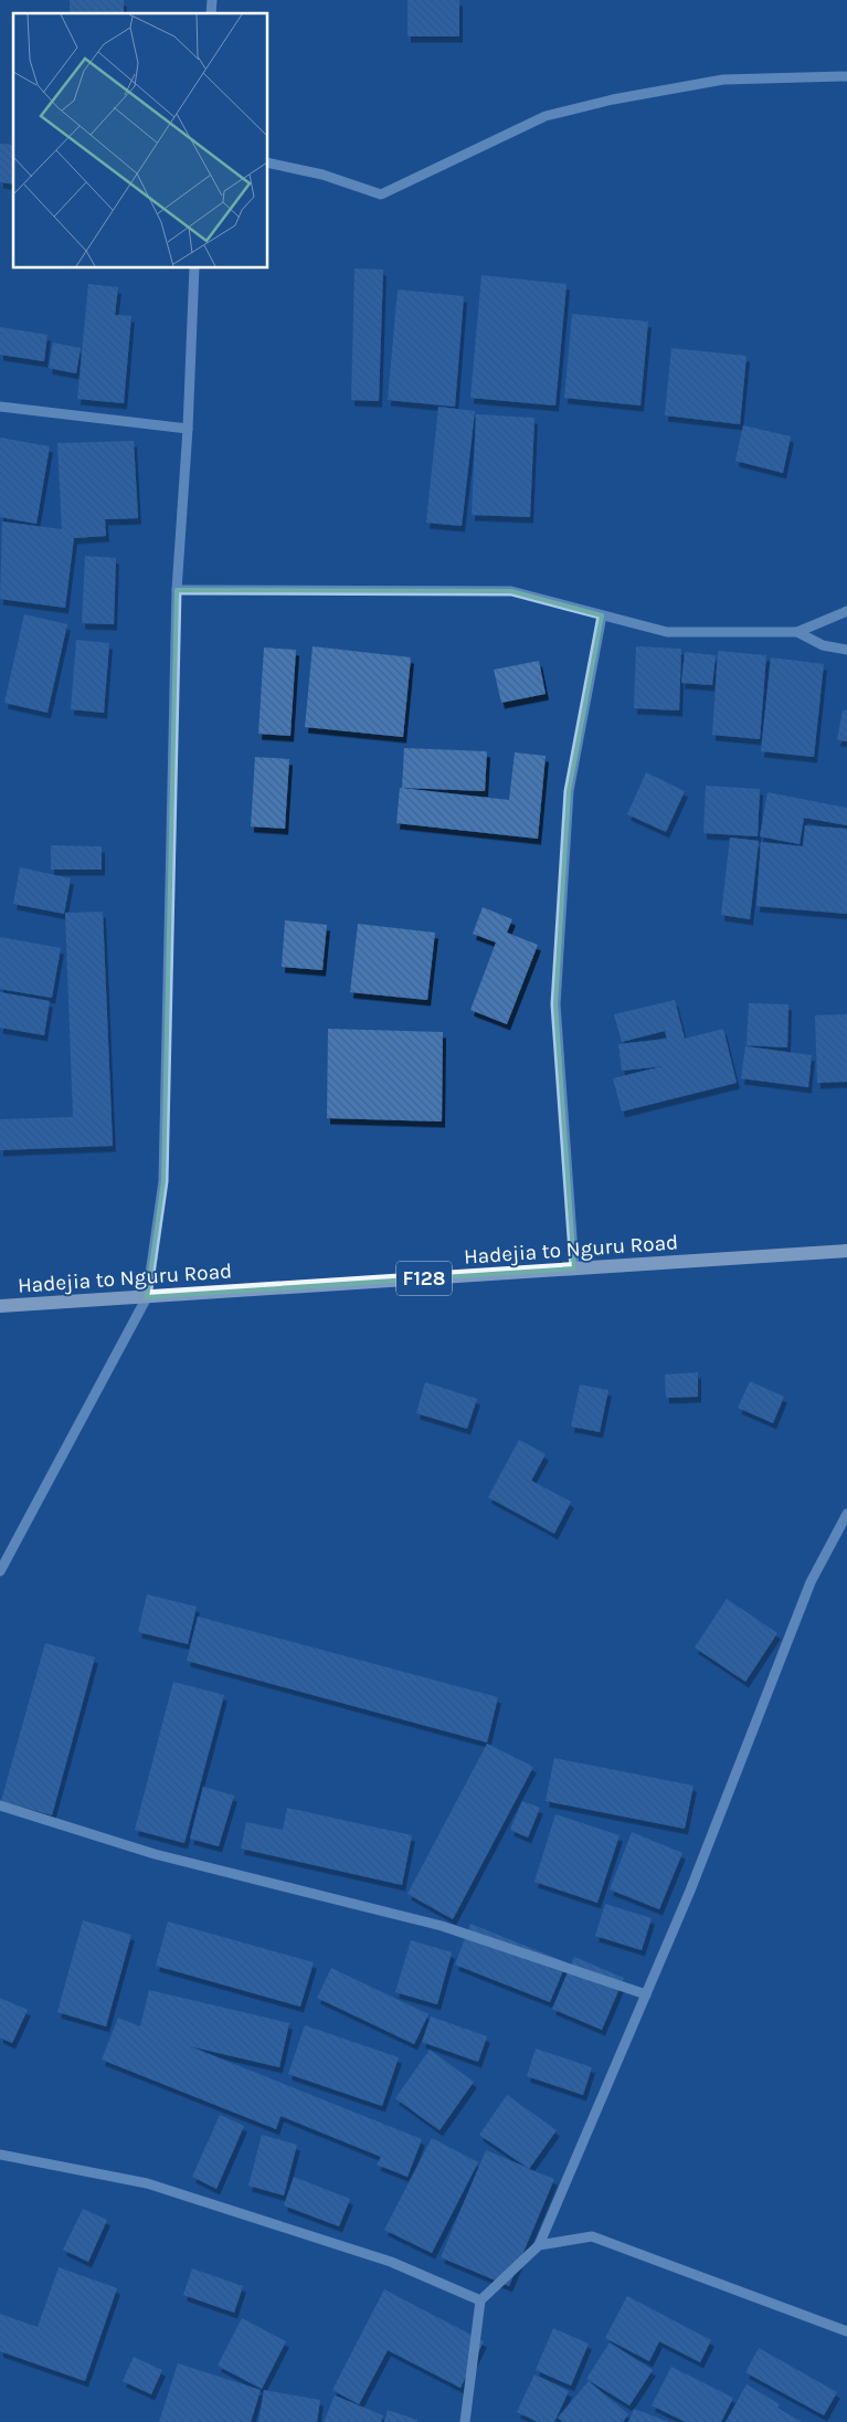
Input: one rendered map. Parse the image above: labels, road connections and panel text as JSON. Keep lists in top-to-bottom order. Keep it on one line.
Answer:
{"streets":{"main road":["Hadejia to Nguru Road","F128"]}}
